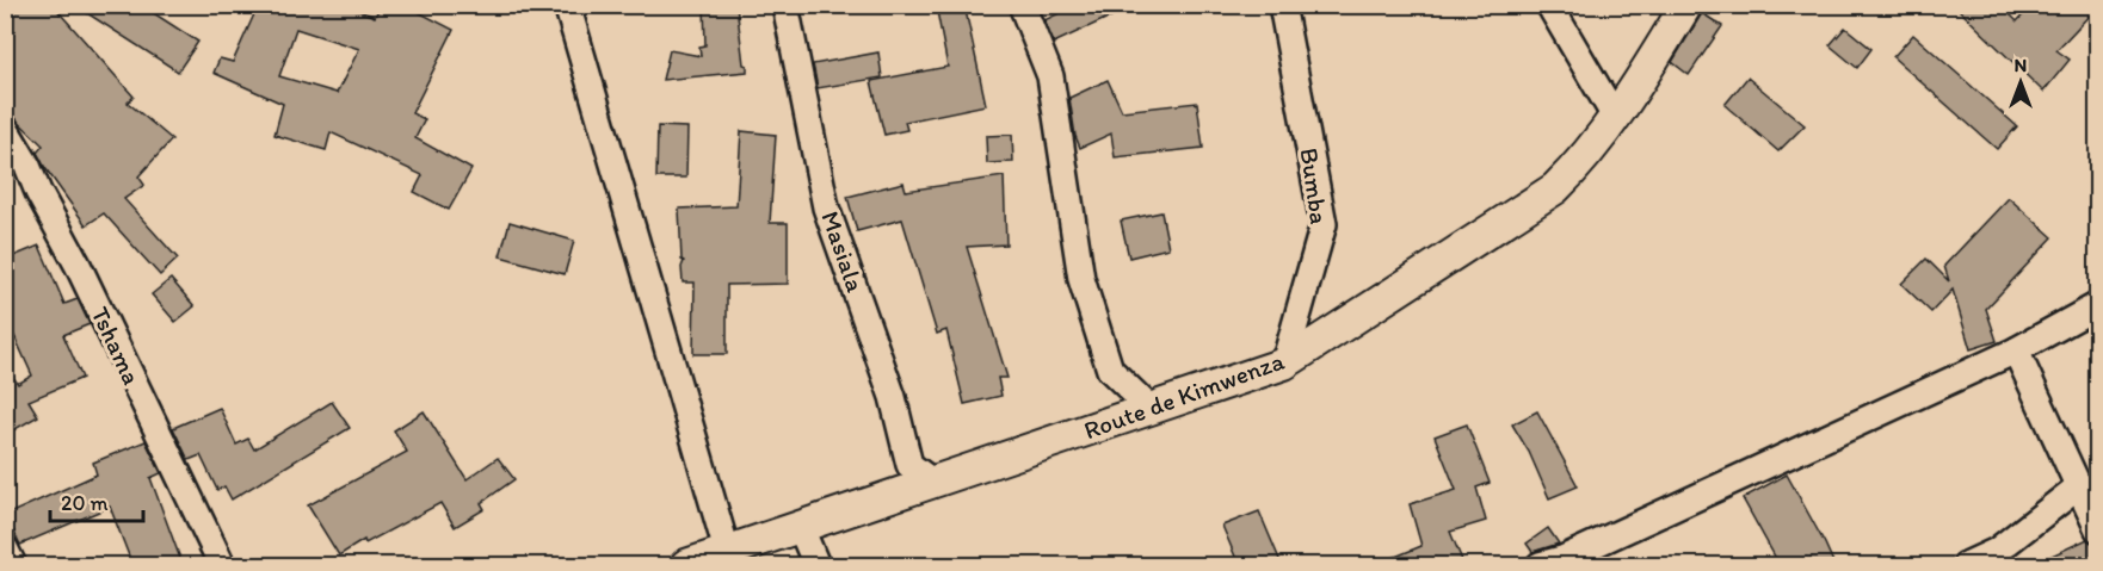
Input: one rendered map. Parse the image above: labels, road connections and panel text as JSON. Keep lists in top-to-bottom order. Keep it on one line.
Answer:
{"streets":{"street":["Bumba","Masiala","Tshama","Route de Kimwenza"]},"crossings":[["Bumba","Route de Kimwenza"],["Masiala","Route de Kimwenza"]],"scale_bar":"20 m","north":"top"}
